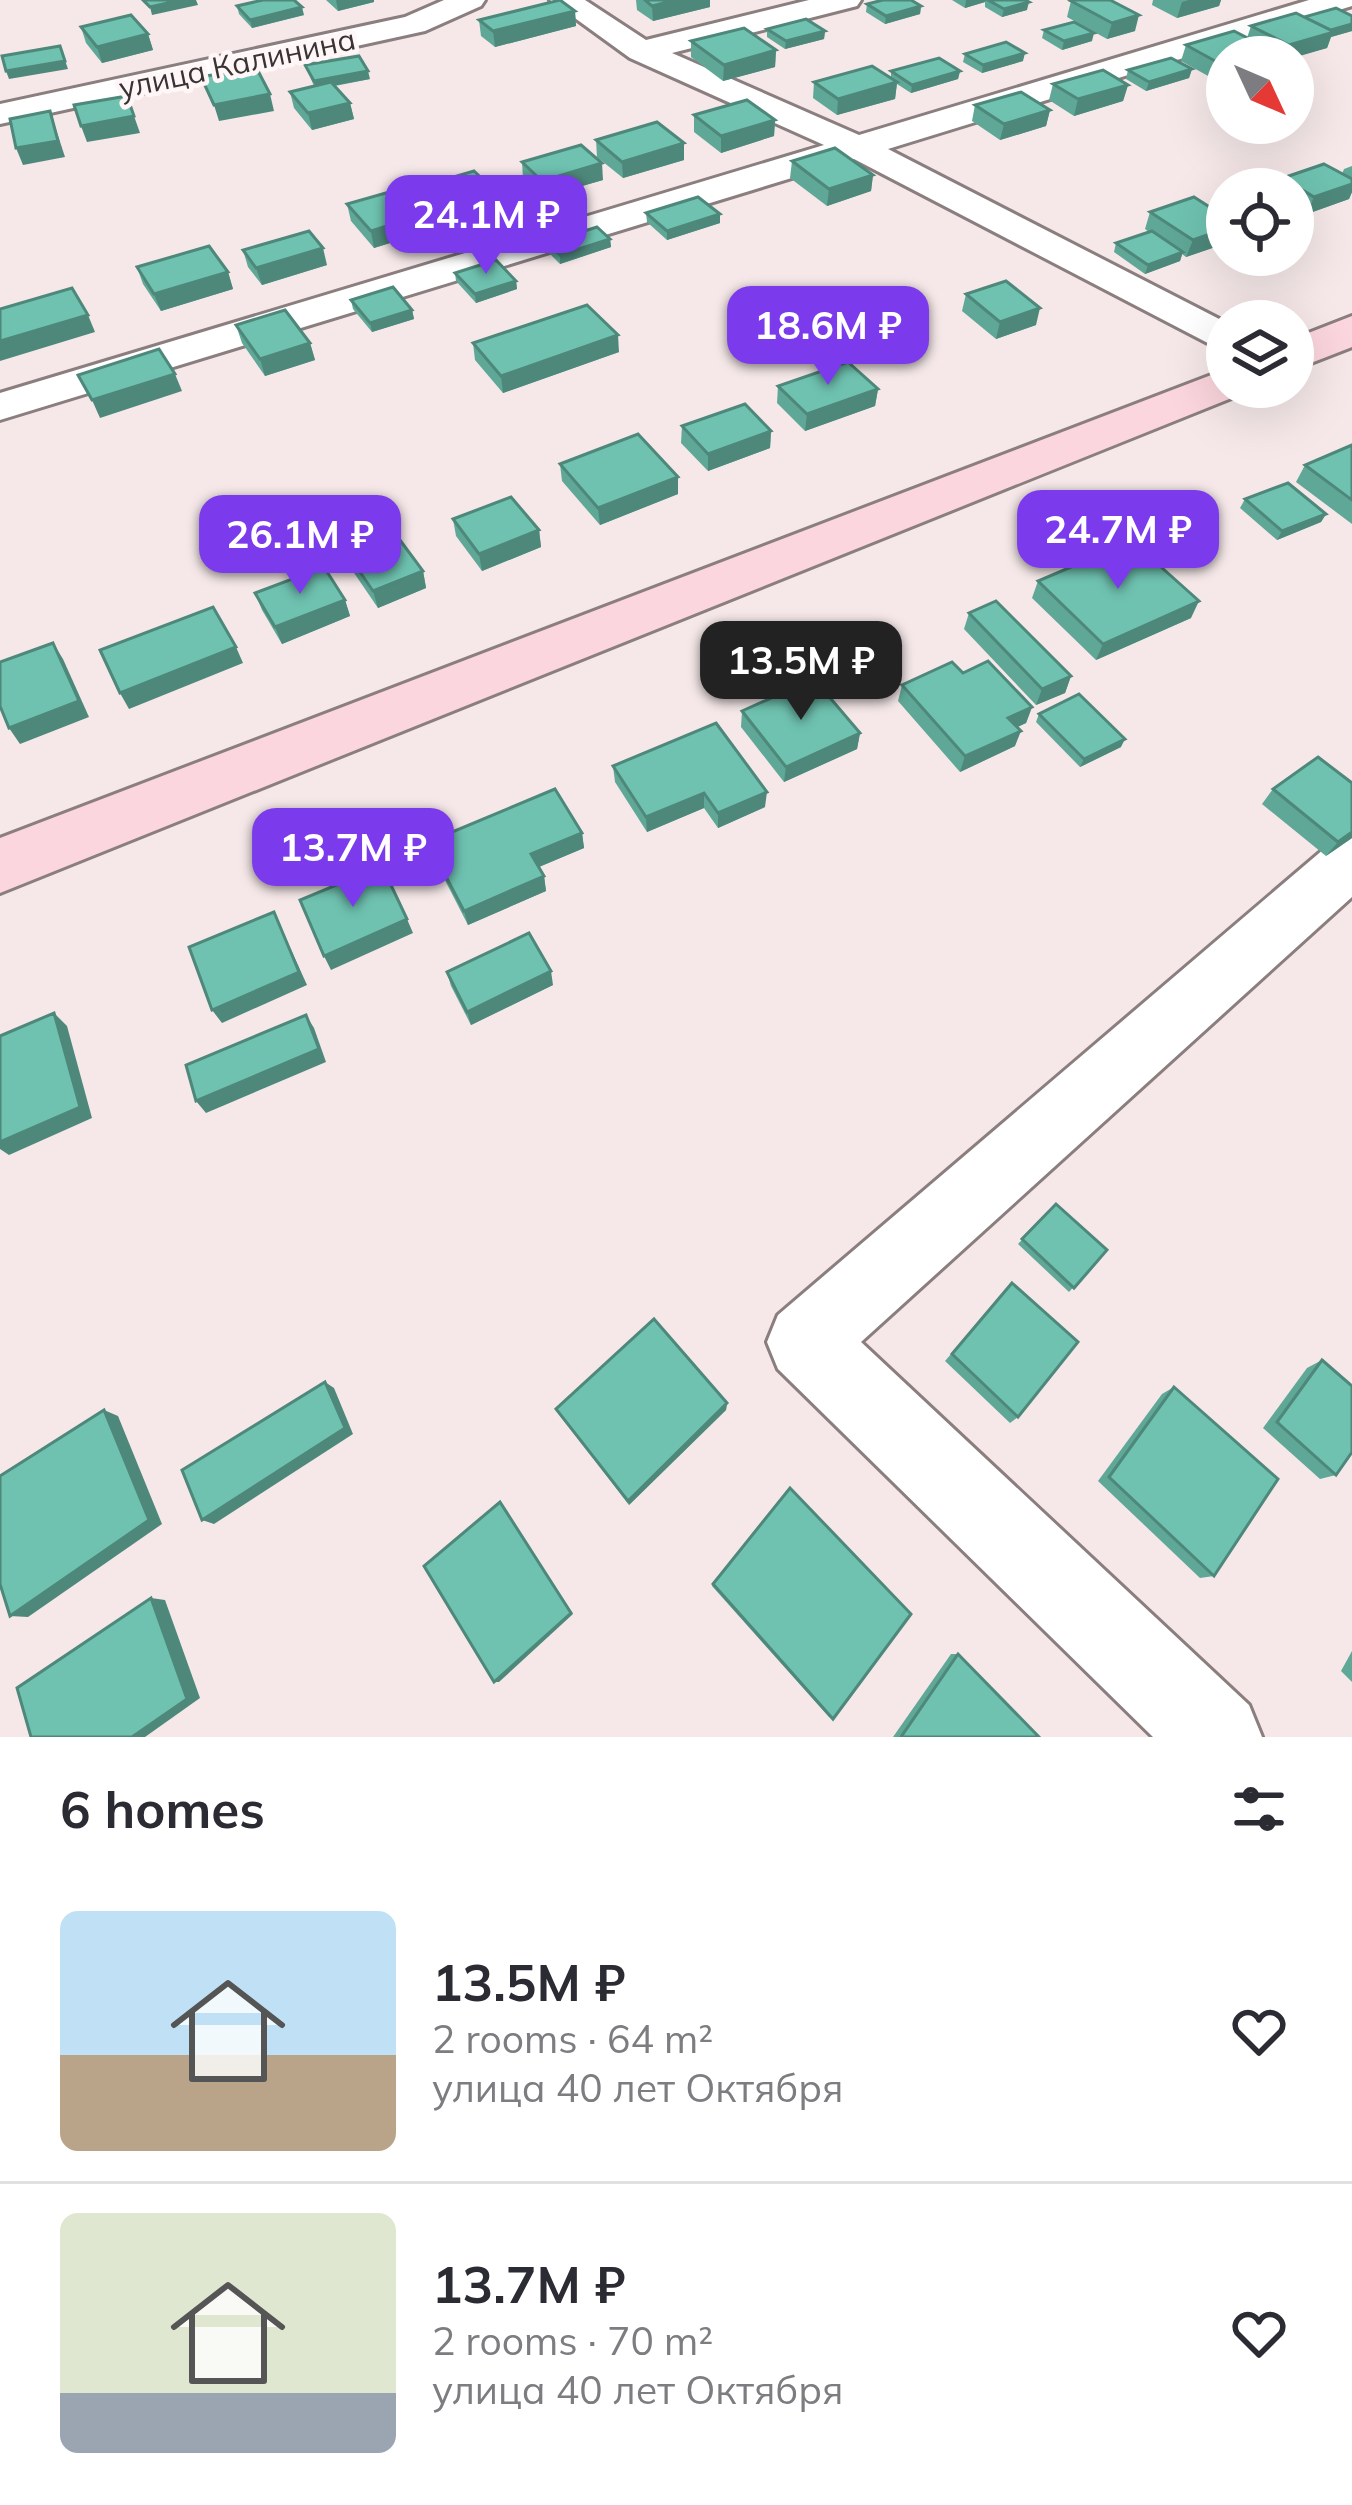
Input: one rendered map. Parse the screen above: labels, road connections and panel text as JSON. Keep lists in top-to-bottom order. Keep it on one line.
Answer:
{"streets":{"street":["улица Калинина"]},"north":"bottom right","page":{"price":["24.1M ₽","18.6M ₽","24.7M ₽","26.1M ₽","13.5M ₽","13.7M ₽"],"heading":"6 homes","list":[{"name":"13.5M ₽","note":"2 rooms · 64 m² · улица 40 лет Октября"},{"name":"13.7M ₽","note":"2 rooms · 70 m² · улица 40 лет Октября"}]}}
